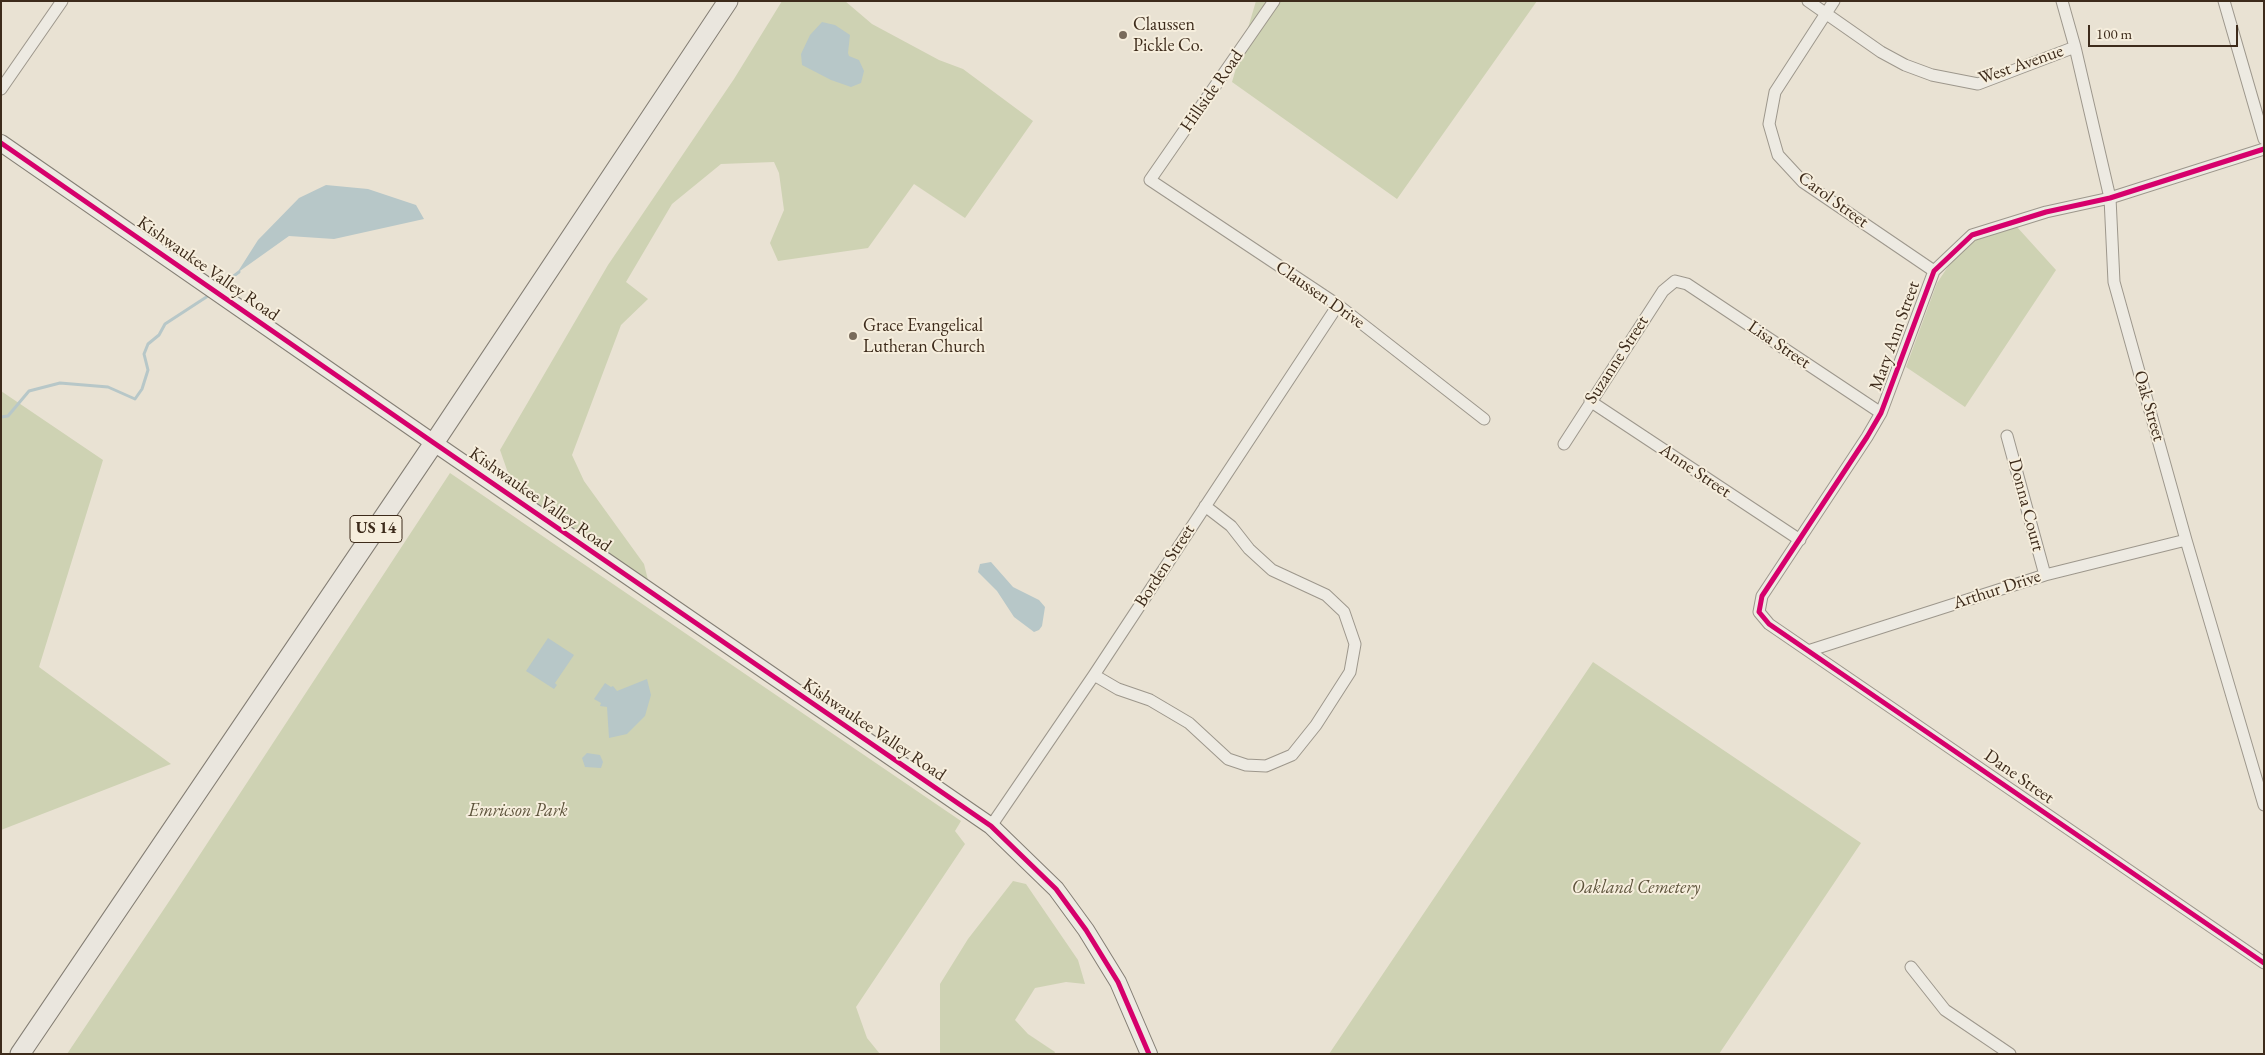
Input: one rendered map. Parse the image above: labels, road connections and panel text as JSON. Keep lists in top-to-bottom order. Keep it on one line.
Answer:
{"streets":{"main road":["US 14"],"street":["West Avenue","Hillside Road","Carol Street","Kishwaukee Valley Road","Claussen Drive","Mary Ann Street","Lisa Street","Suzanne Street","Oak Street","Anne Street","Donna Court","Borden Street","Arthur Drive","Dane Street"]},"crossings":[["West Avenue","Carol Street"],["West Avenue","Oak Street"],["Hillside Road","Claussen Drive"],["Carol Street","Mary Ann Street"],["Kishwaukee Valley Road","US 14"],["Kishwaukee Valley Road","Borden Street"],["Claussen Drive","Borden Street"],["Mary Ann Street","Lisa Street"],["Mary Ann Street","Oak Street"],["Mary Ann Street","Anne Street"],["Mary Ann Street","Dane Street"],["Lisa Street","Suzanne Street"],["Suzanne Street","Anne Street"],["Oak Street","Arthur Drive"],["Donna Court","Arthur Drive"],["Arthur Drive","Dane Street"]],"parks":["Emricson Park","Oakland Cemetery"],"places":["Claussen Pickle Co.","Grace Evangelical Lutheran Church"],"scale_bar":"100 m"}
